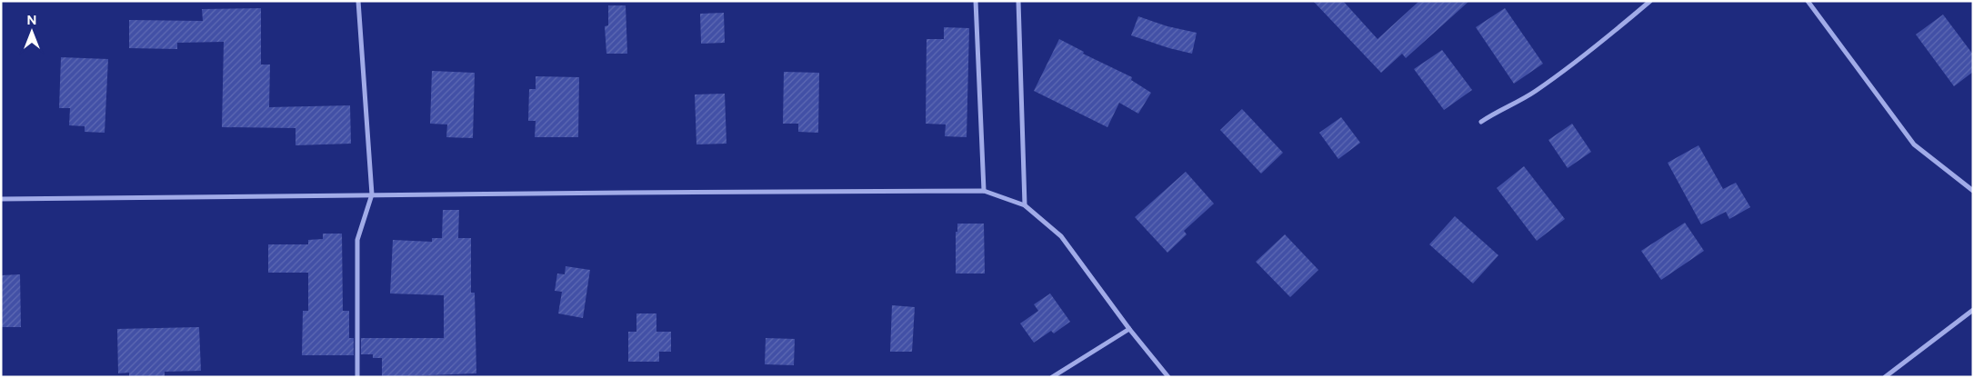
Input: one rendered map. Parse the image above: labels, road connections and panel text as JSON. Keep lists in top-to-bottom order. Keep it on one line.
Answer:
{"north":"top"}
